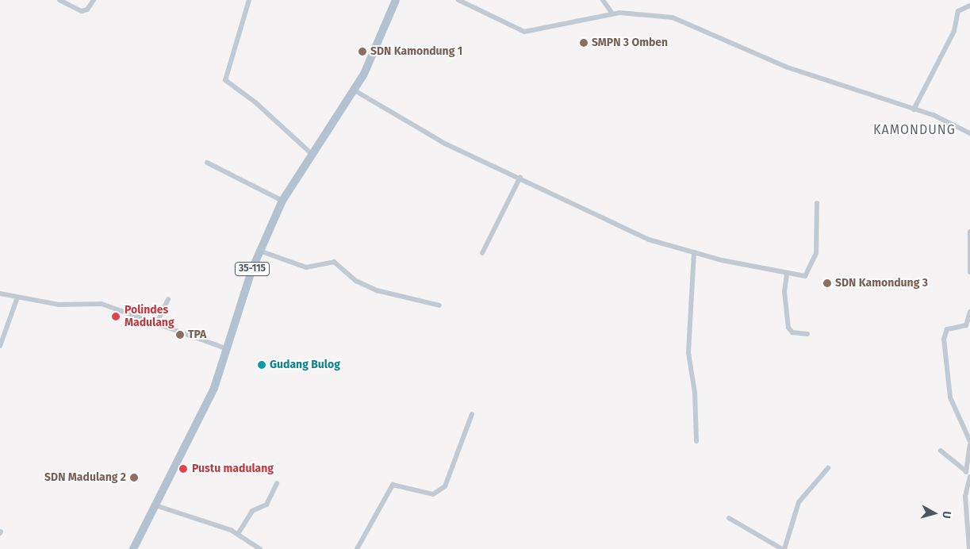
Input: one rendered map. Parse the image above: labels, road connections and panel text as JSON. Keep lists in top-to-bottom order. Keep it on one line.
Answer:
{"streets":{"main road":["35-115"]},"districts":["KAMONDUNG"],"places":["SMPN 3 Omben","SDN Kamondung 1","SDN Kamondung 3","Polindes Madulang","TPA","Gudang Bulog","Pustu madulang","SDN Madulang 2"],"north":"right"}
